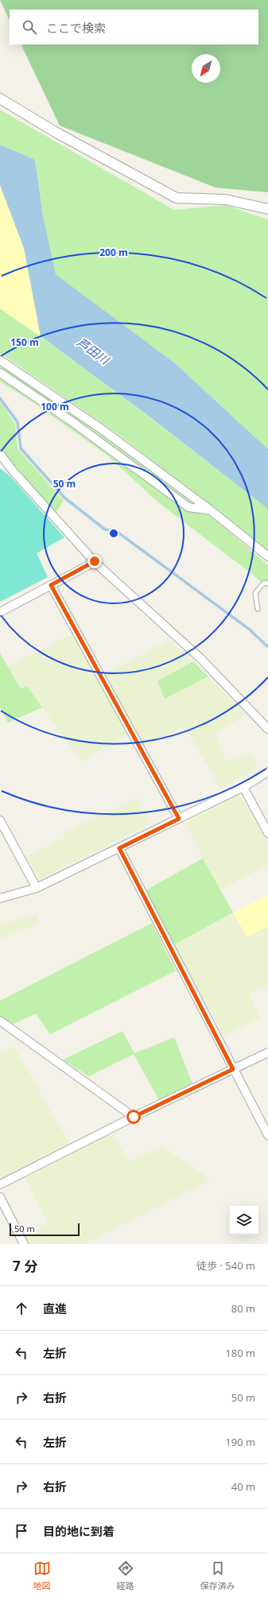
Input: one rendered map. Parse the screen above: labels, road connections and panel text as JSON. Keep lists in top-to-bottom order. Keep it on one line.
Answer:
{"water":["芦田川"],"scale_bar":"50 m","north":"bottom left","page":{"search":"ここで検索","scale":"50 m","heading":["7 分","徒歩 · 540 m"],"list":[["直進","80 m"],["左折","180 m"],["右折","50 m"],["左折","190 m"],["右折","40 m"],"目的地に到着"],"nav":["地図","経路","保存済み"]},"rings":["200 m","150 m","100 m","50 m"]}
